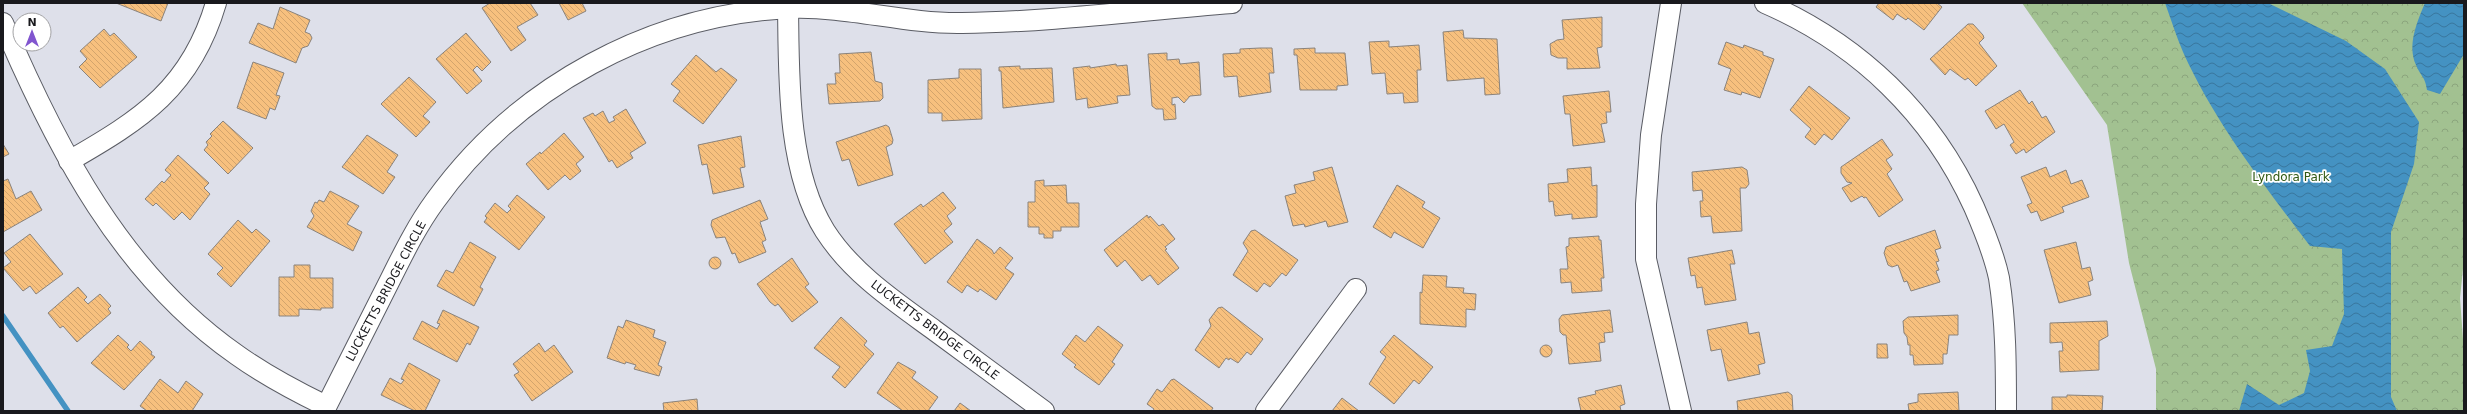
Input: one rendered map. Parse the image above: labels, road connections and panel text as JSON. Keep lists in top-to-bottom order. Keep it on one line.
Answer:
{"streets":{"street":["LUCKETTS BRIDGE CIRCLE"]},"parks":["Lyndora Park"],"north":"top"}
